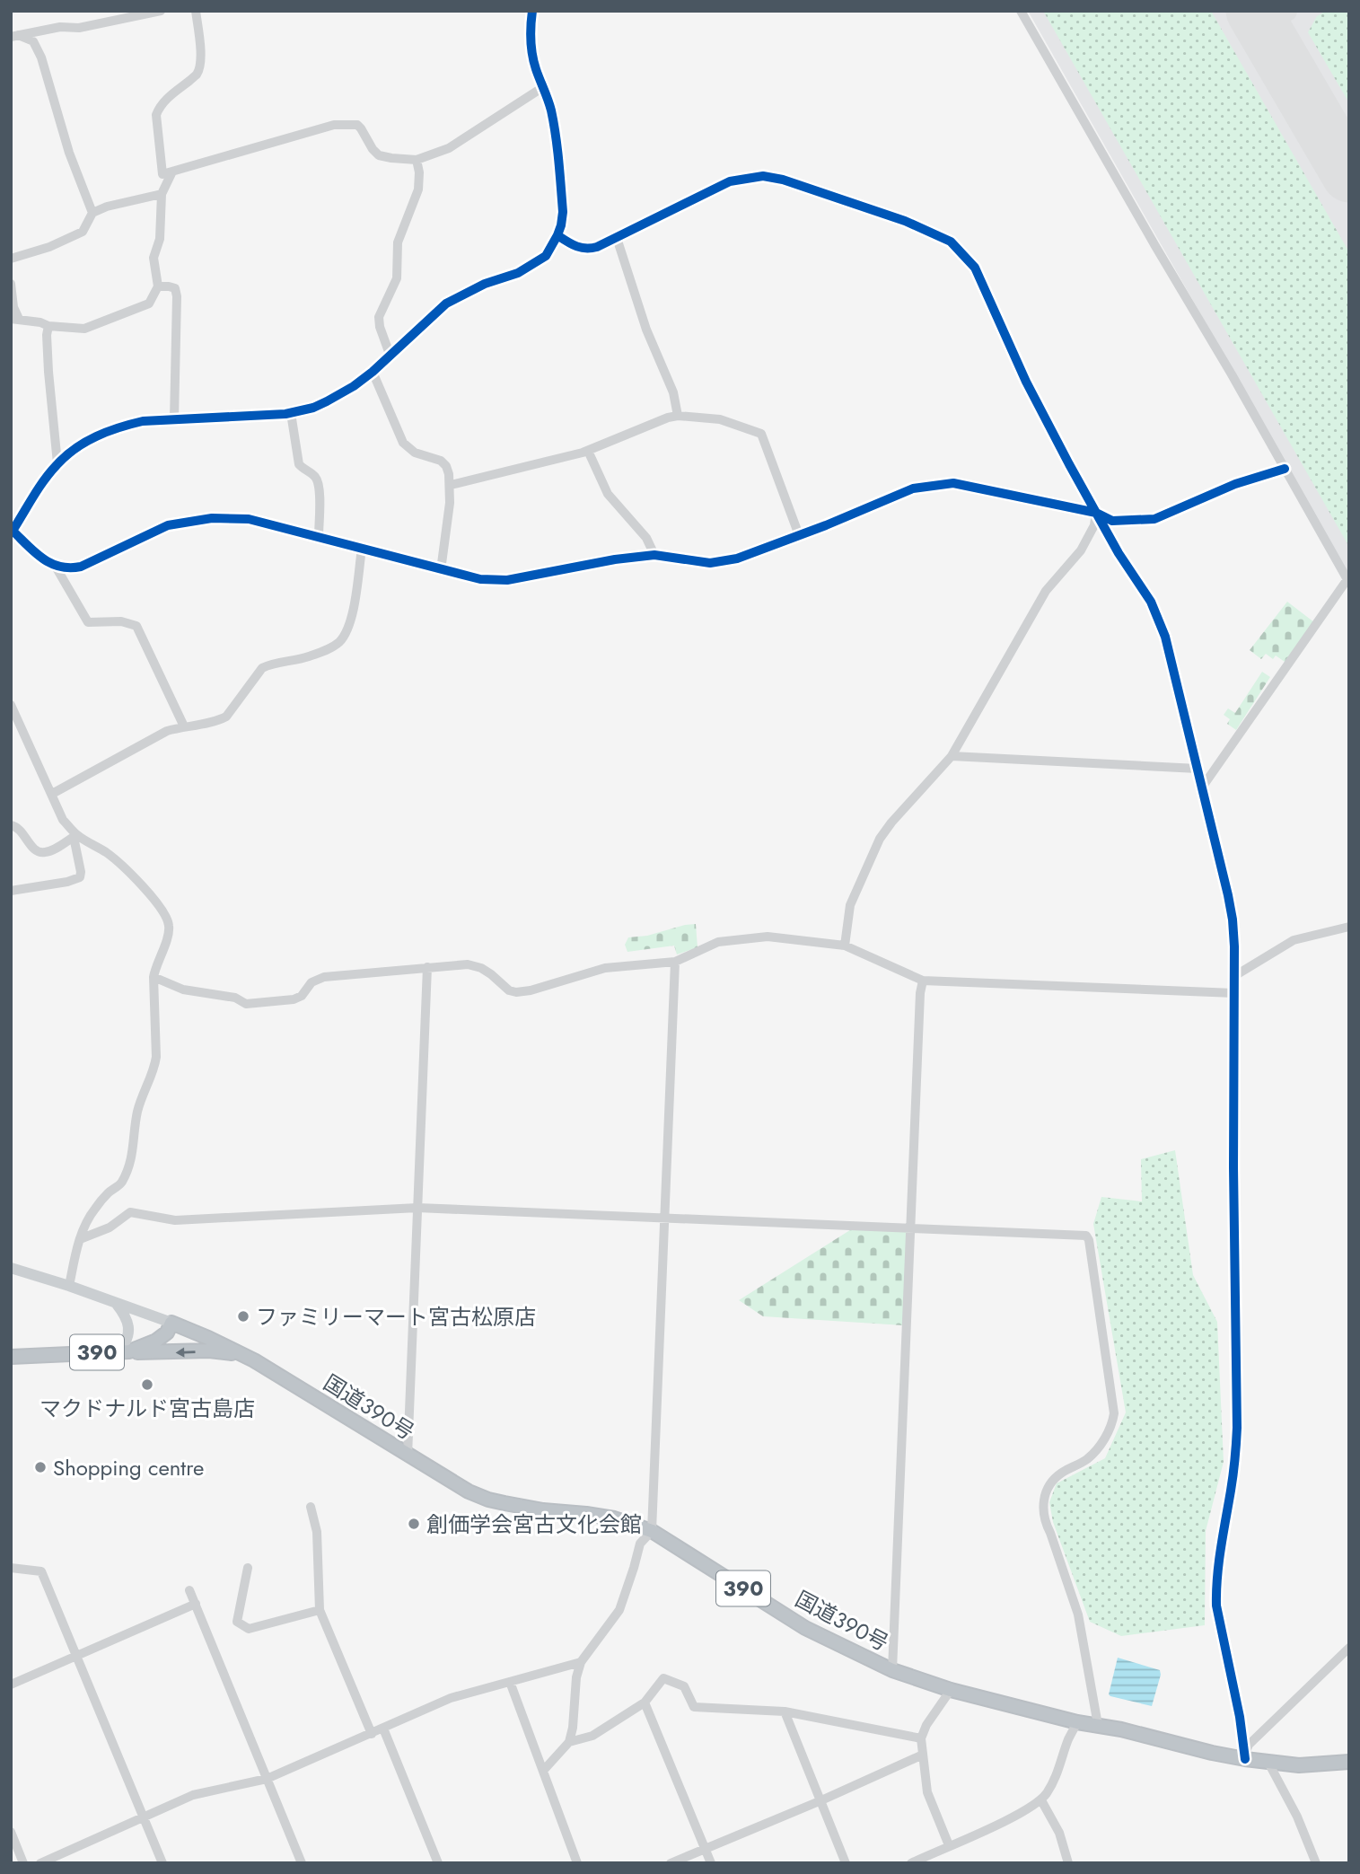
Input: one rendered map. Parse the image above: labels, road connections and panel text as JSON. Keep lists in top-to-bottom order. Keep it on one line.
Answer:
{"streets":{"highway":["390","国道390号"]},"crossings":[["390","国道390号"]],"places":["ファミリーマート宮古松原店","マクドナルド宮古島店","Shopping centre","創価学会宮古文化会館"]}
